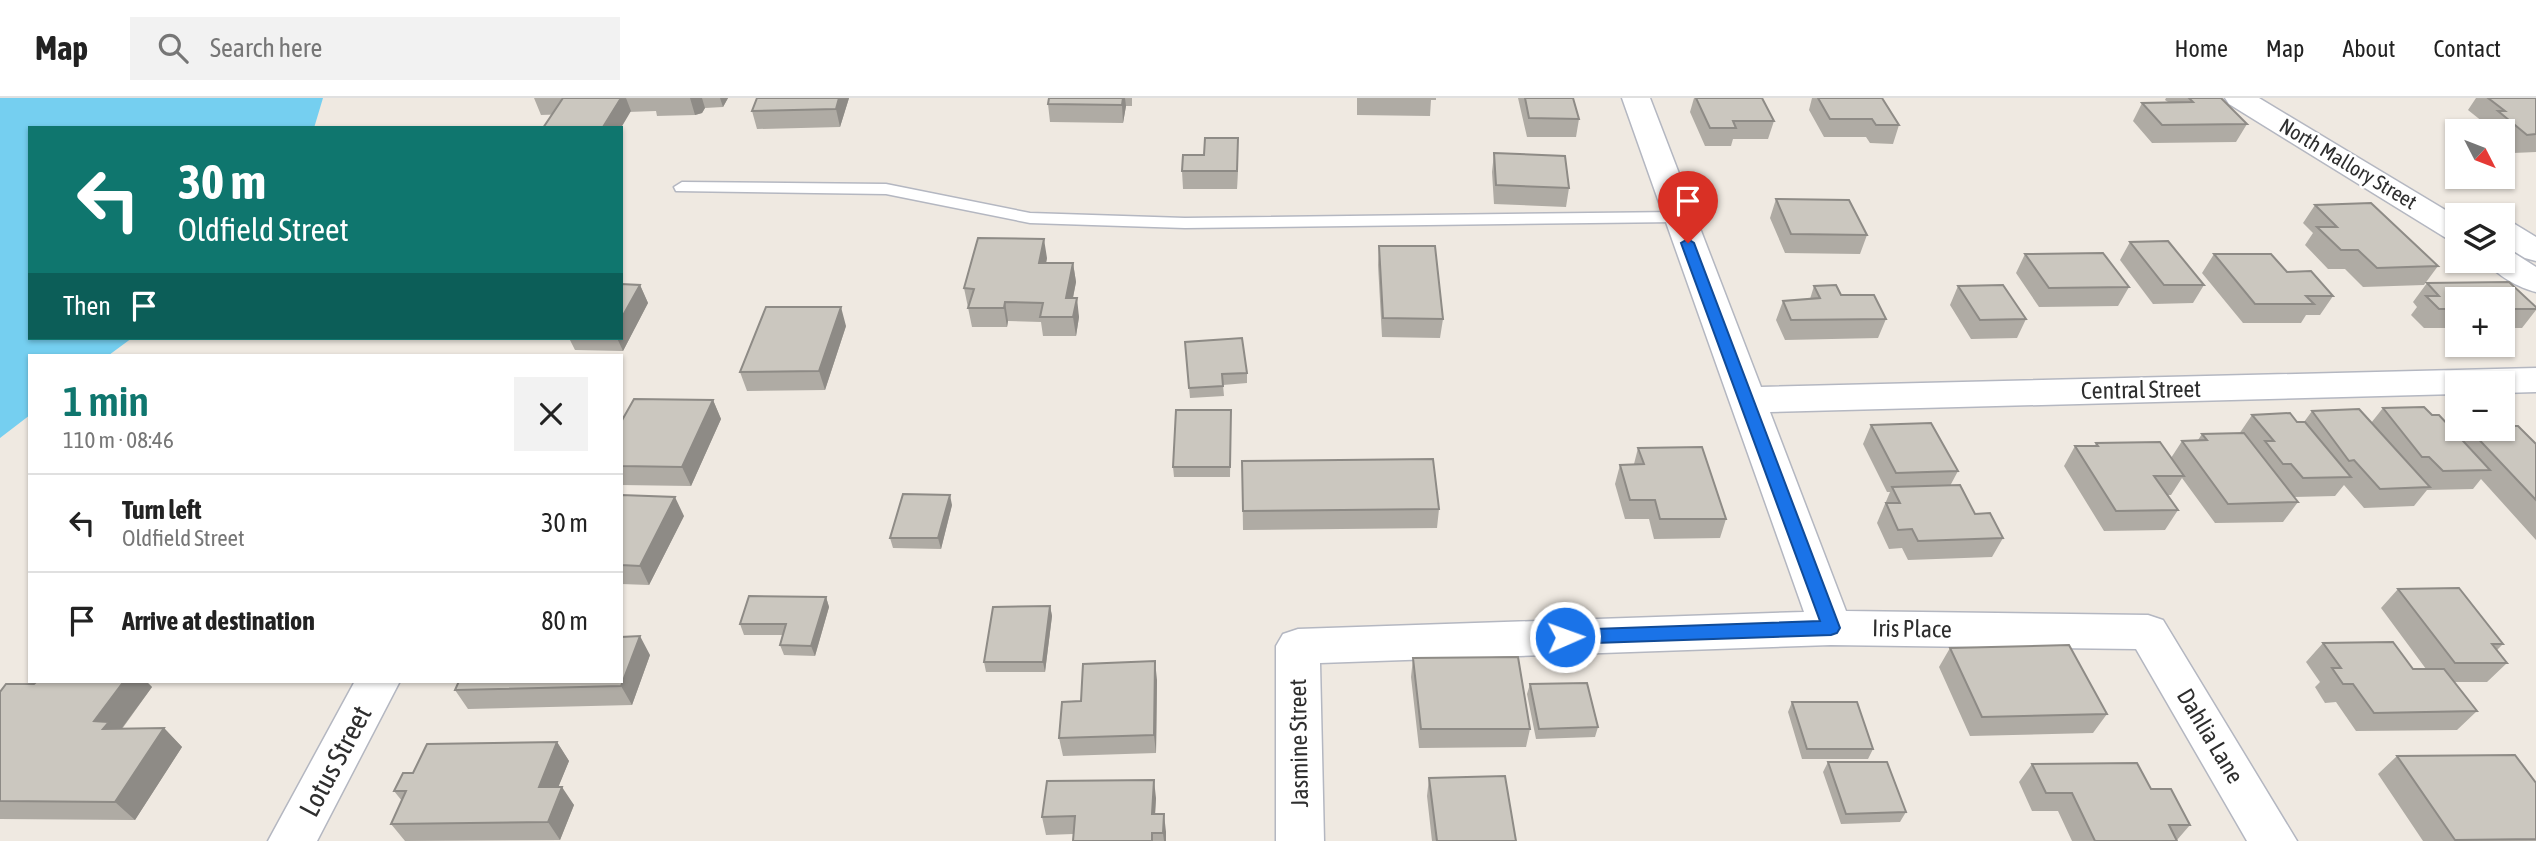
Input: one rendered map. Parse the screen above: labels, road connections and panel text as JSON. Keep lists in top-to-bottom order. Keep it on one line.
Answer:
{"streets":{"street":["North Mallory Street","Central Street","Iris Place","Dahlia Lane","Jasmine Street","Lotus Street"]},"crossings":[["Iris Place","Dahlia Lane"],["Iris Place","Jasmine Street"]],"north":"bottom right","page":{"header":"Map","search":"Search here","nav":["Home","Map","About","Contact"],"map_buttons":["+","−"],"turn":["30 m","Oldfield Street"],"then":"Then","heading":["1 min","110 m · 08:46"],"list":[{"name":"Turn left","note":"Oldfield Street","value":"30 m"},{"name":"Arrive at destination","value":"80 m"}]}}
